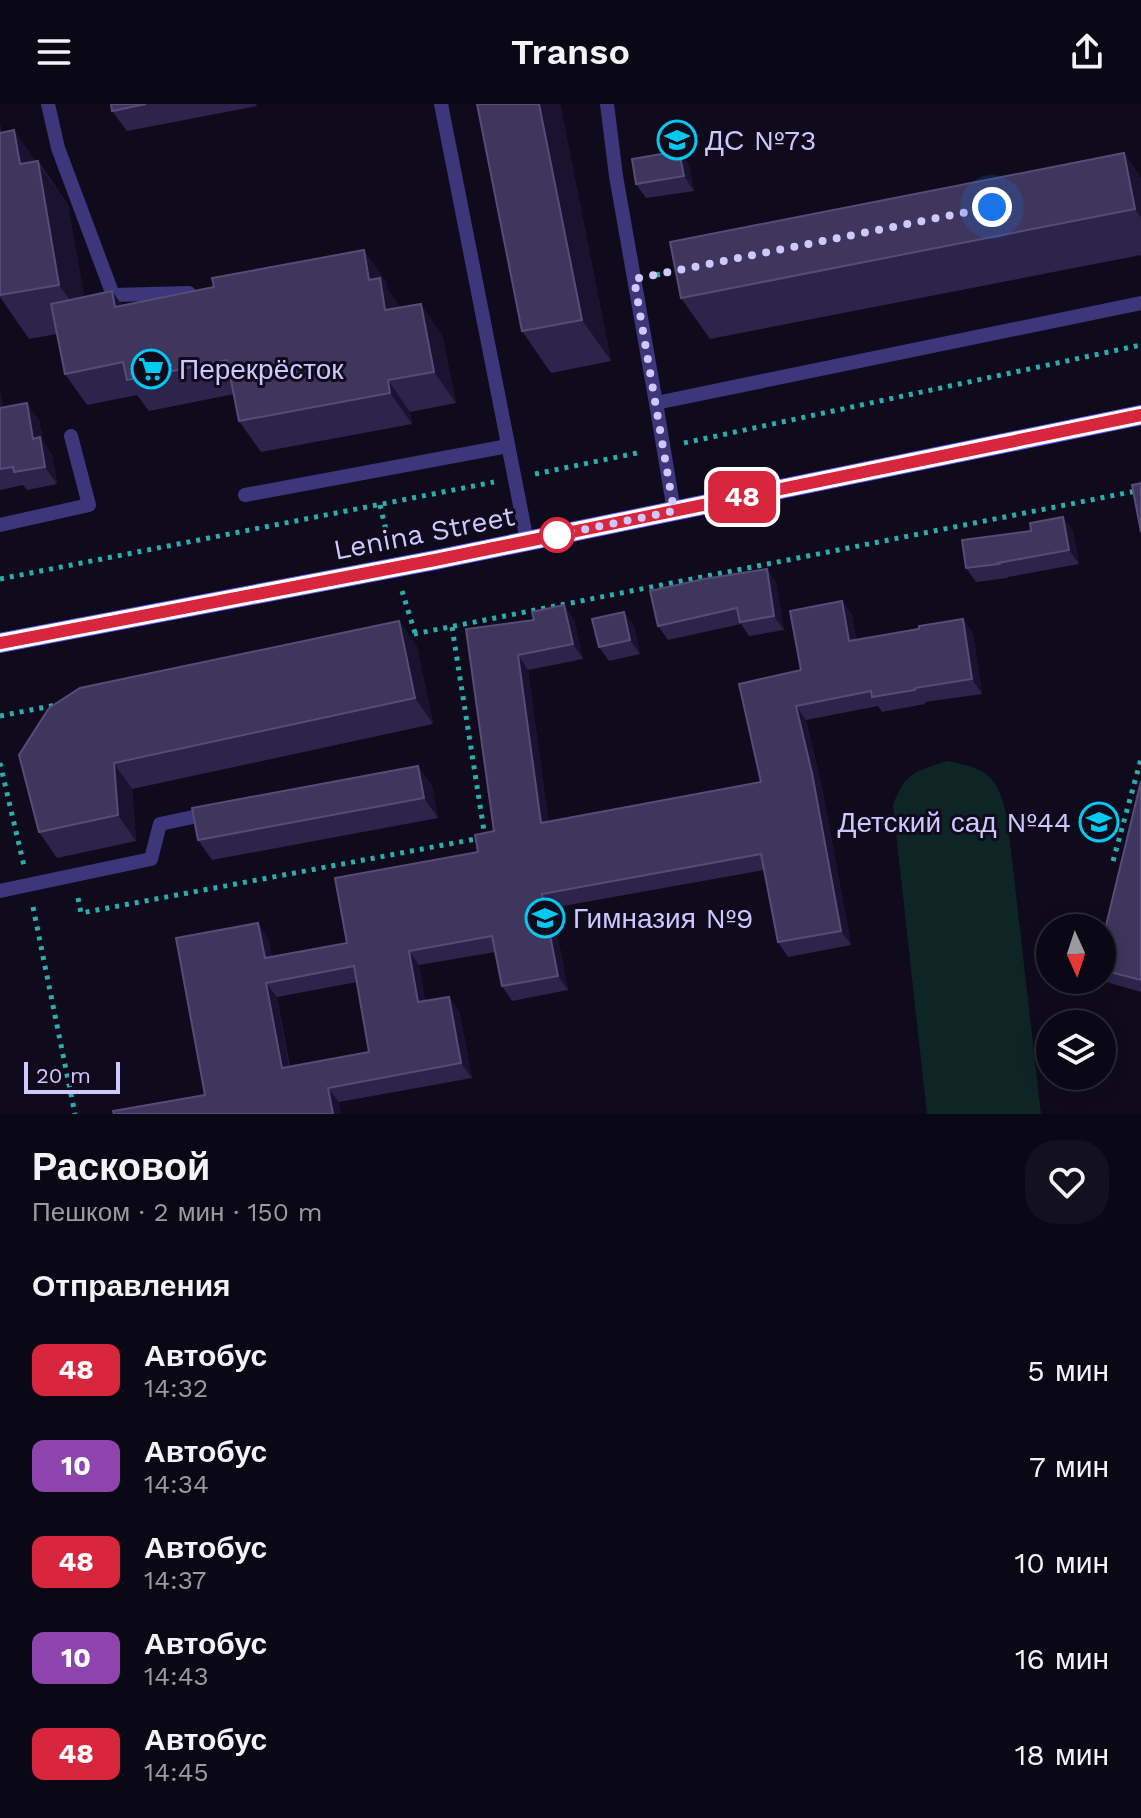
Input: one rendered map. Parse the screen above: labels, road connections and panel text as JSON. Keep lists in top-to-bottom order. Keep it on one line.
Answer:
{"streets":{"main road":["Lenina Street"]},"places":{"school or university":["ДС №73","Детский сад №44","Гимназия №9"],"supermarket":["Перекрёсток"]},"lines":["bus line 48"],"scale_bar":"20 m","north":"bottom","page":{"header":"Transo","on_map":"48","scale":"20 m","heading":[["Расковой","Пешком · 2 мин · 150 m"],"Отправления"],"list":[{"mark":"48","name":"Автобус","note":"14:32","value":"5 мин"},{"mark":"10","name":"Автобус","note":"14:34","value":"7 мин"},{"mark":"48","name":"Автобус","note":"14:37","value":"10 мин"},{"mark":"10","name":"Автобус","note":"14:43","value":"16 мин"},{"mark":"48","name":"Автобус","note":"14:45","value":"18 мин"}]}}
